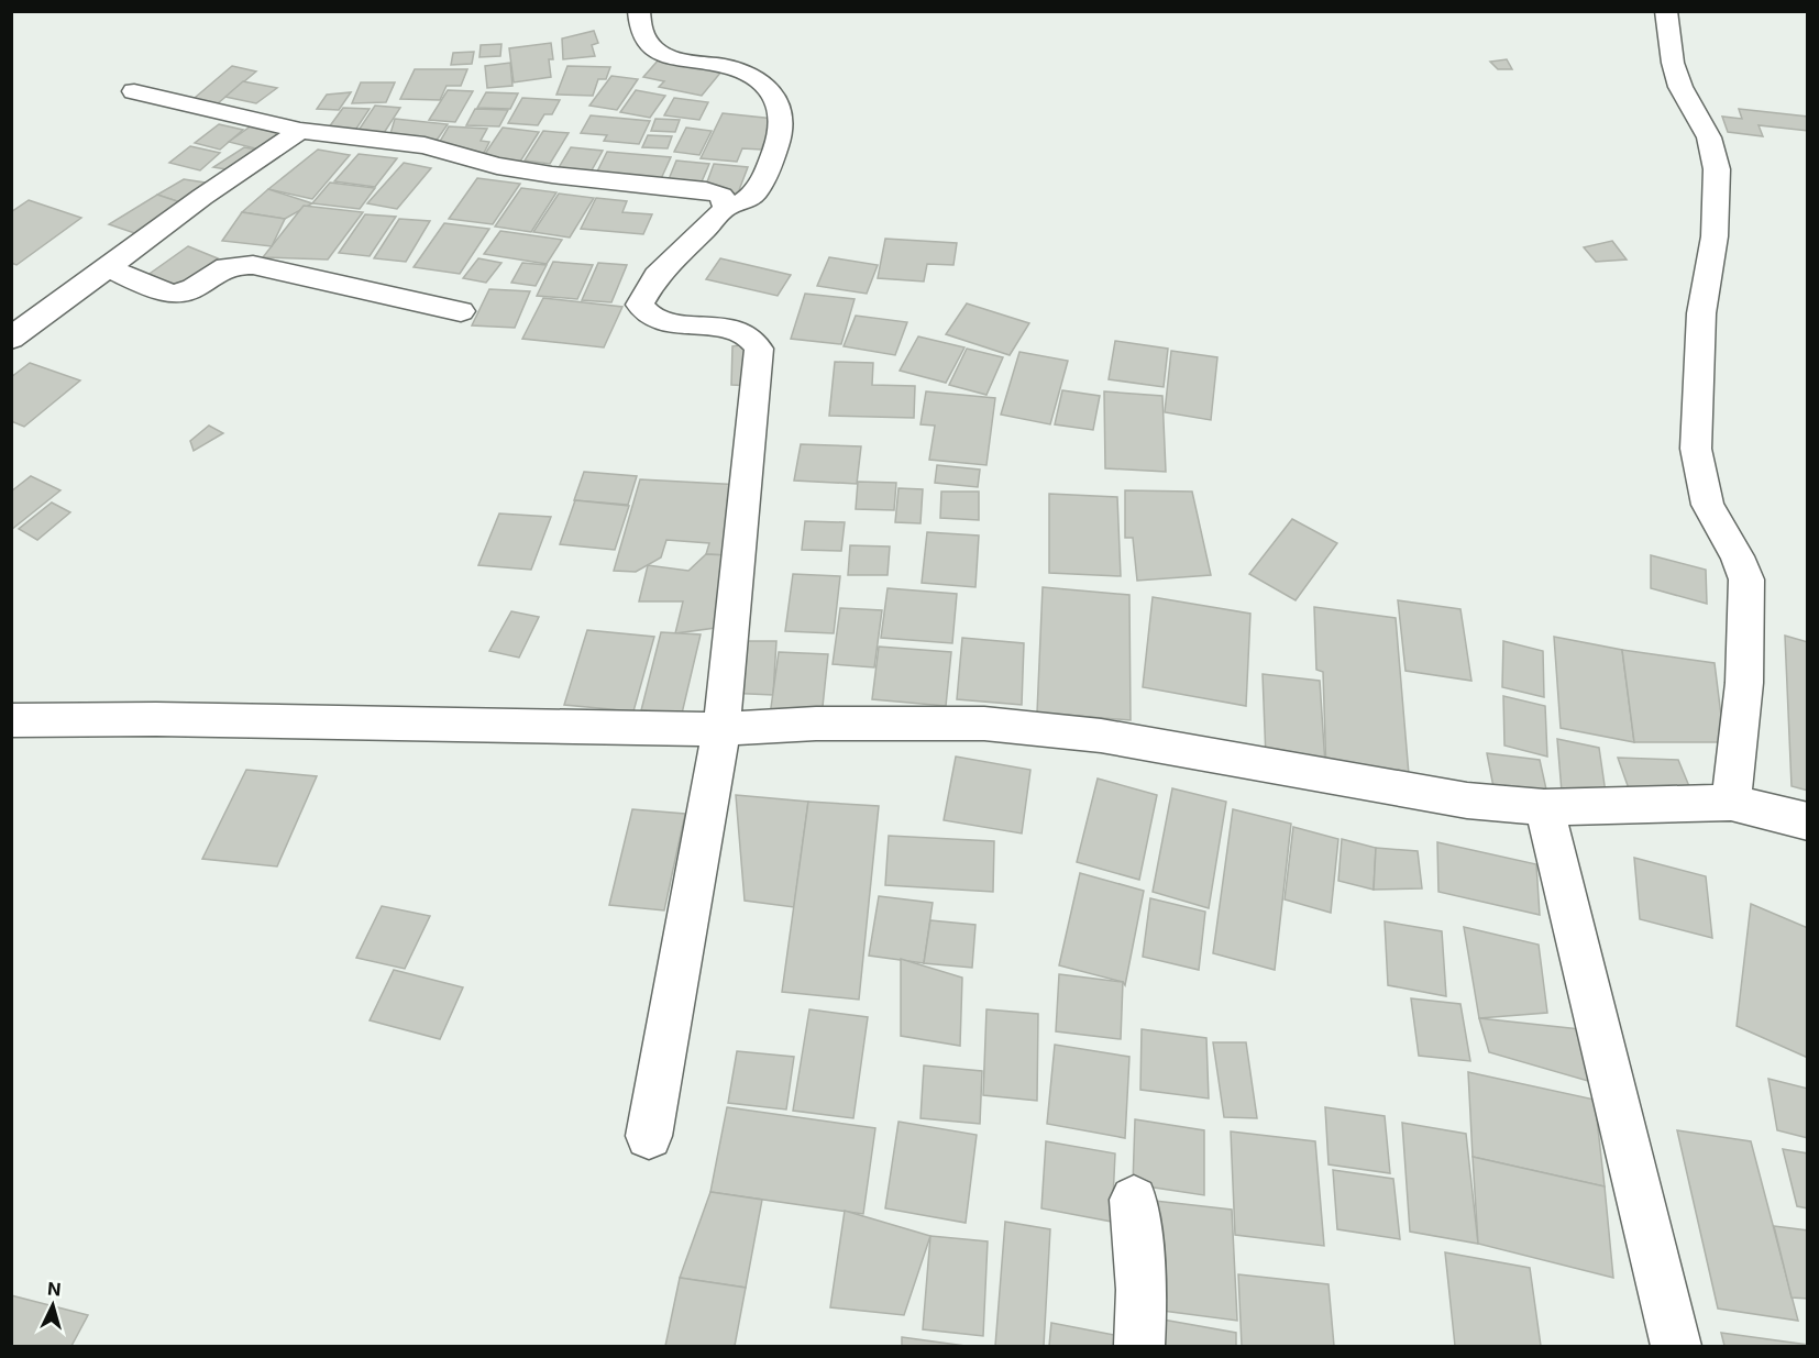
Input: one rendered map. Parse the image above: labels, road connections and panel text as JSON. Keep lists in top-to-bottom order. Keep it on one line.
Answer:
{"north":"top"}
